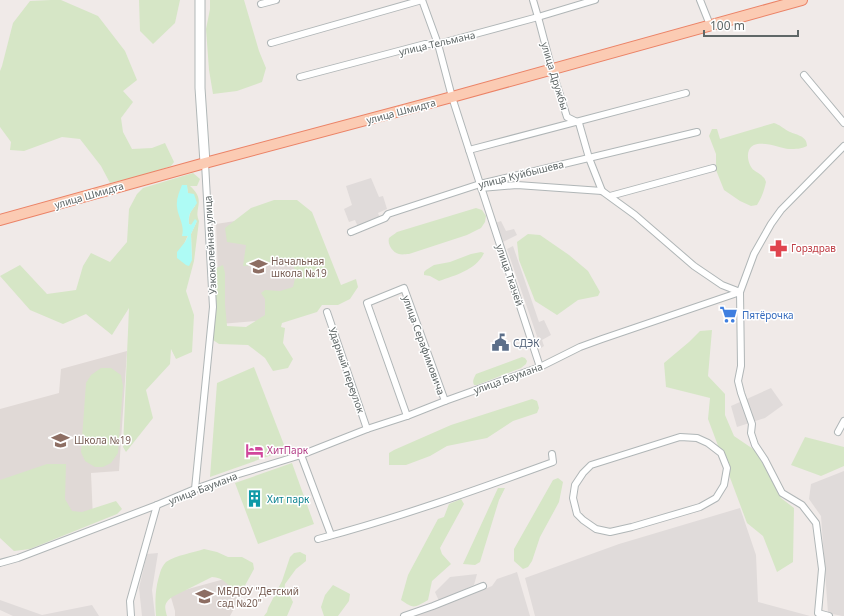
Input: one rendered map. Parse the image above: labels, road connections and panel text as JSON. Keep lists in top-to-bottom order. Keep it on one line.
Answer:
{"streets":{"main road":["улица Шмидта"],"street":["улица Тельмана","улица Дружбы","улица Куйбышева","Узкоколейная улица","улица Ткачей","улица Серафимовича","Ударный переулок","улица Баумана"]},"crossings":[["улица Тельмана","улица Дружбы"],["улица Тельмана","улица Ткачей"],["улица Дружбы","улица Шмидта"],["улица Дружбы","улица Куйбышева"],["улица Шмидта","Узкоколейная улица"],["улица Шмидта","улица Ткачей"],["улица Куйбышева","улица Ткачей"],["Узкоколейная улица","улица Баумана"],["улица Ткачей","улица Баумана"],["улица Серафимовича","улица Баумана"],["Ударный переулок","улица Баумана"]],"places":{"pharmacy":["Горздрав"],"school or university":["Начальная школа №19","Школа №19","МБДОУ \"Детский сад №20\""],"supermarket":["Пятёрочка"],"public building":["СДЭК"],"hotel":["ХитПарк"],"building":["Хит парк"]},"scale_bar":"100 m"}
